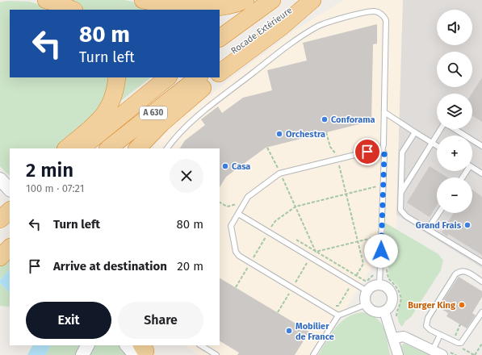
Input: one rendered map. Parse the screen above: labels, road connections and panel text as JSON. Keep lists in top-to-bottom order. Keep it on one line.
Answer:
{"streets":{"highway":["Rocade Extérieure","A 630"]},"places":["Conforama","Orchestra","Casa","Grand Frais","Burger King","Mobilier de France"],"page":{"map_buttons":["+","−"],"turn":["80 m","Turn left"],"heading":["2 min","100 m · 07:21"],"list":[{"name":"Turn left","value":"80 m"},{"name":"Arrive at destination","value":"20 m"}],"buttons":["Exit","Share"]}}
